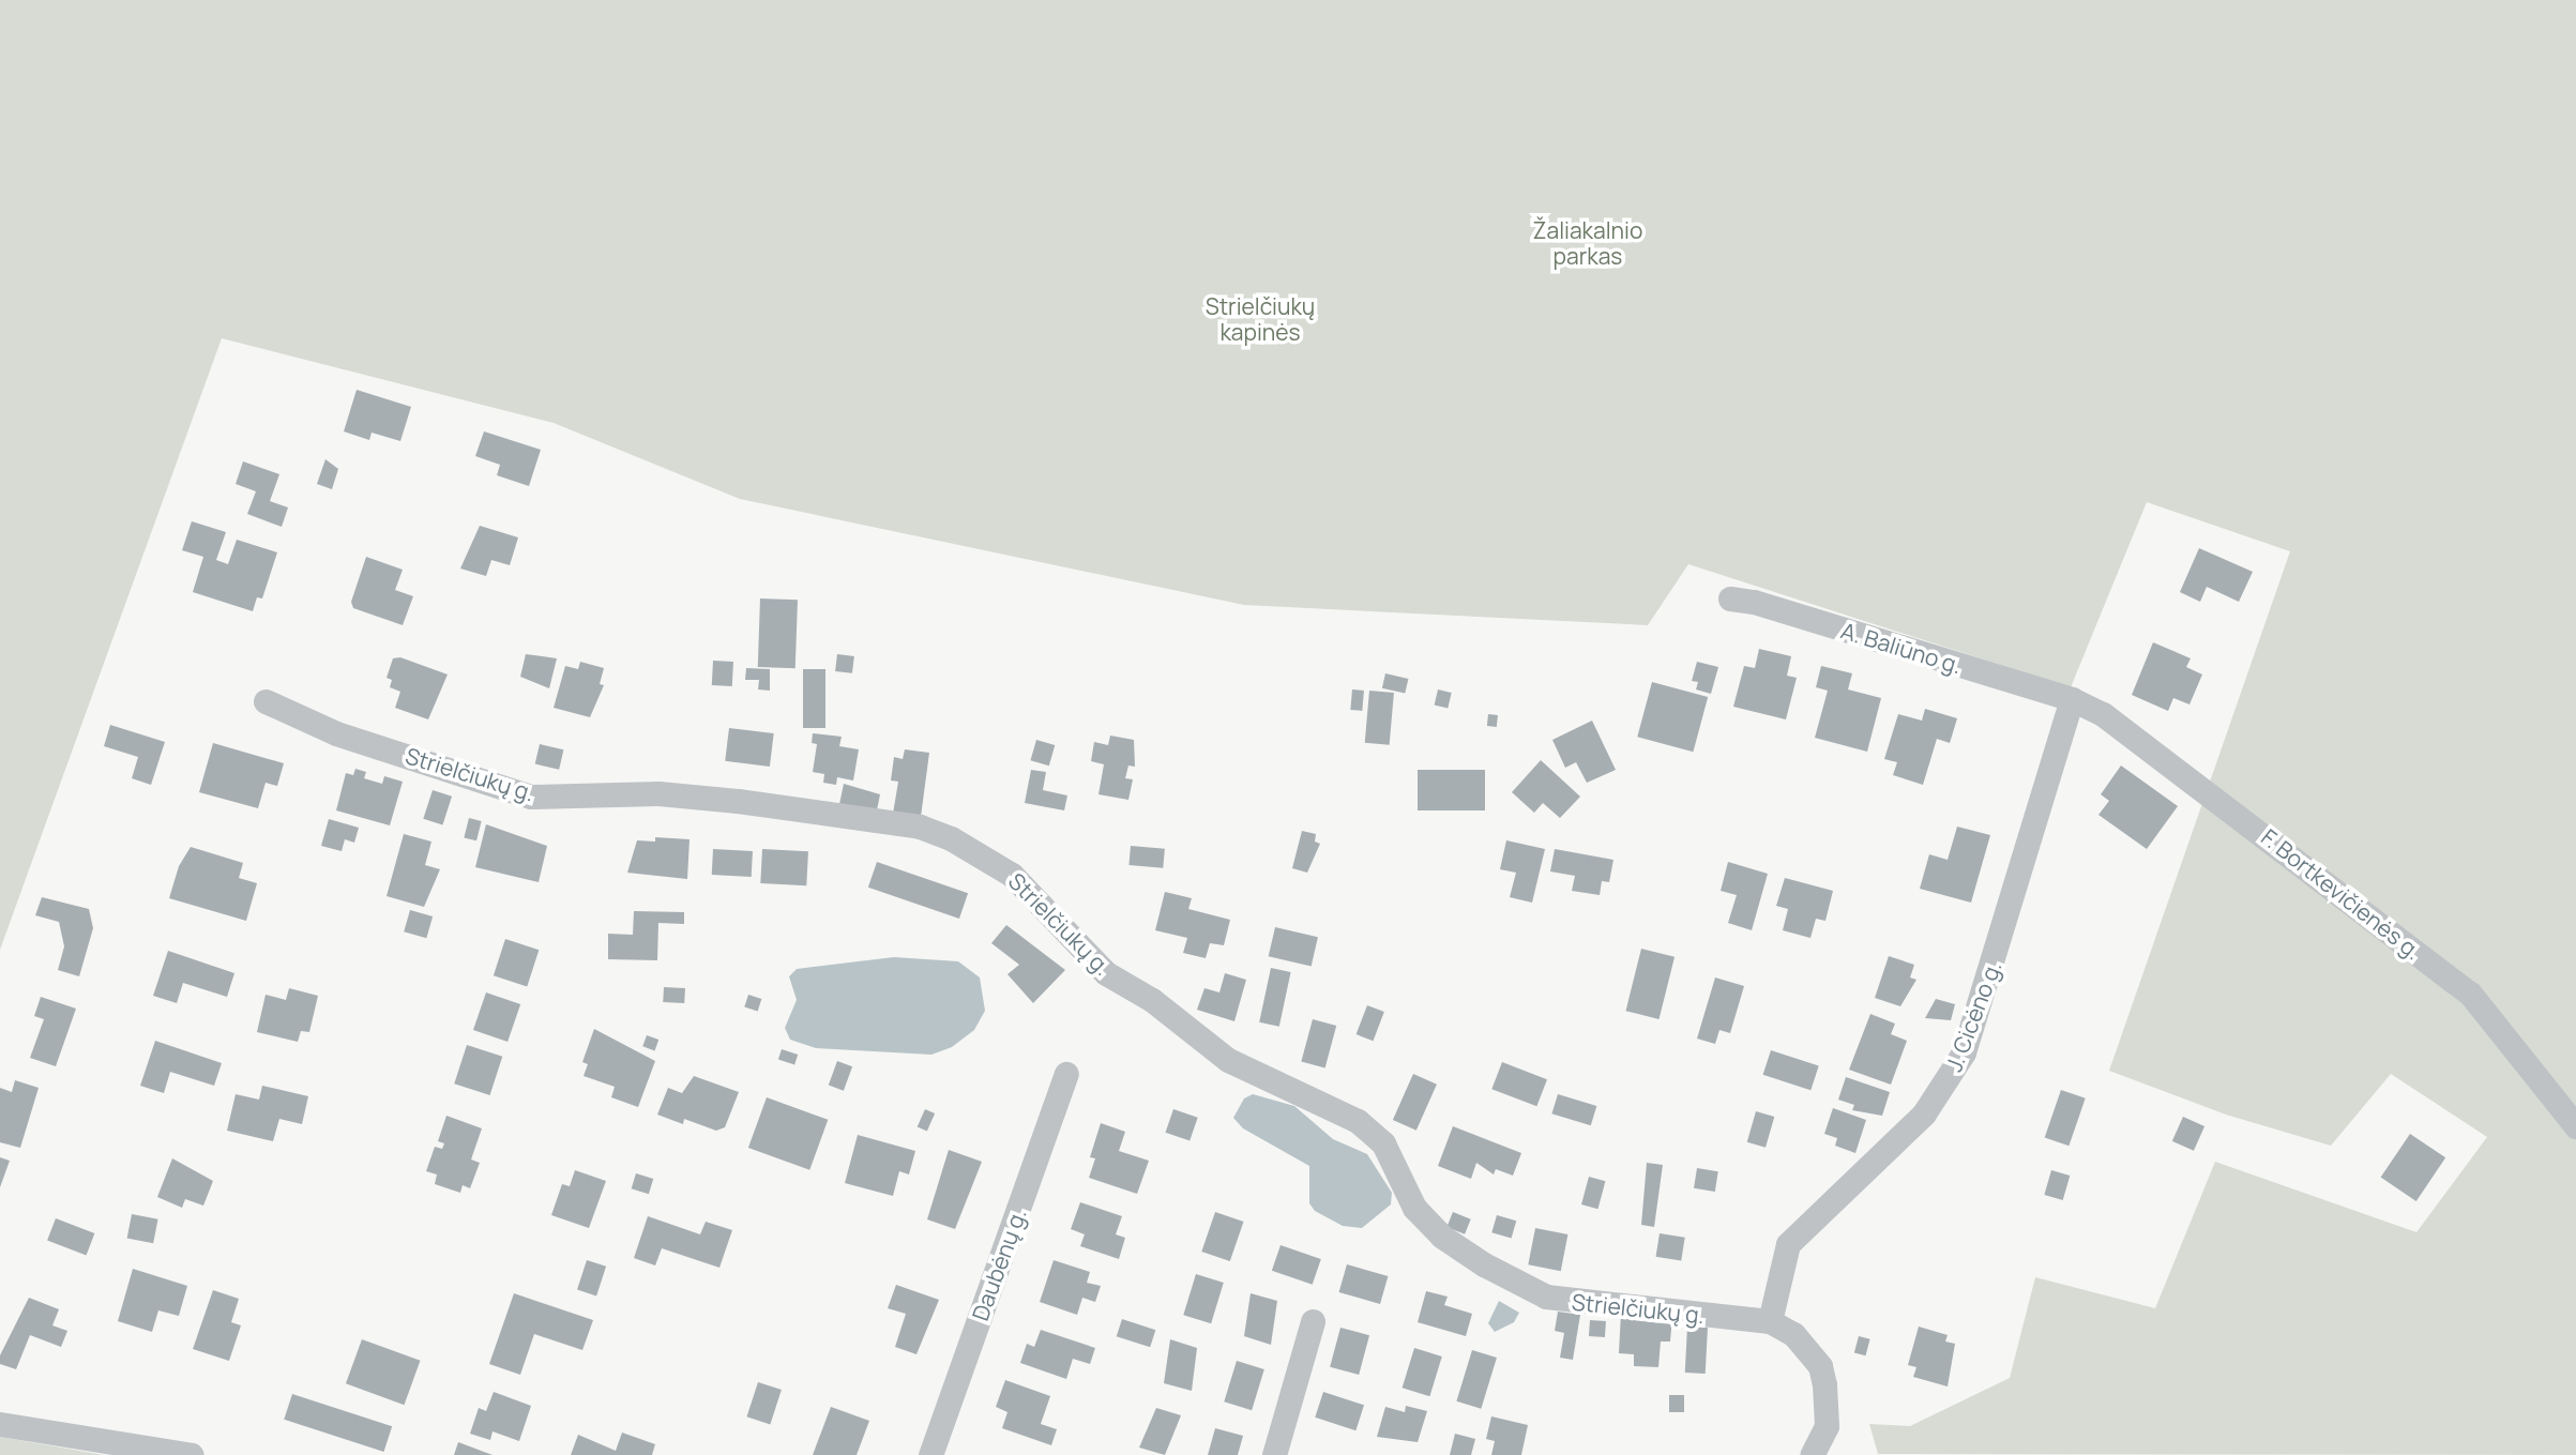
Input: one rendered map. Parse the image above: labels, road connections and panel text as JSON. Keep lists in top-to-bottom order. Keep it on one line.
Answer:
{"streets":{"street":["A. Baliūno g.","Strielčiukų g.","F. Bortkevičienės g.","J. Cicėno g.","Daubėnų g."]},"crossings":[["A. Baliūno g.","F. Bortkevičienės g."],["A. Baliūno g.","J. Cicėno g."],["Strielčiukų g.","J. Cicėno g."],["F. Bortkevičienės g.","J. Cicėno g."]],"parks":["Žaliakalnio parkas","Strielčiukų kapinės"]}
